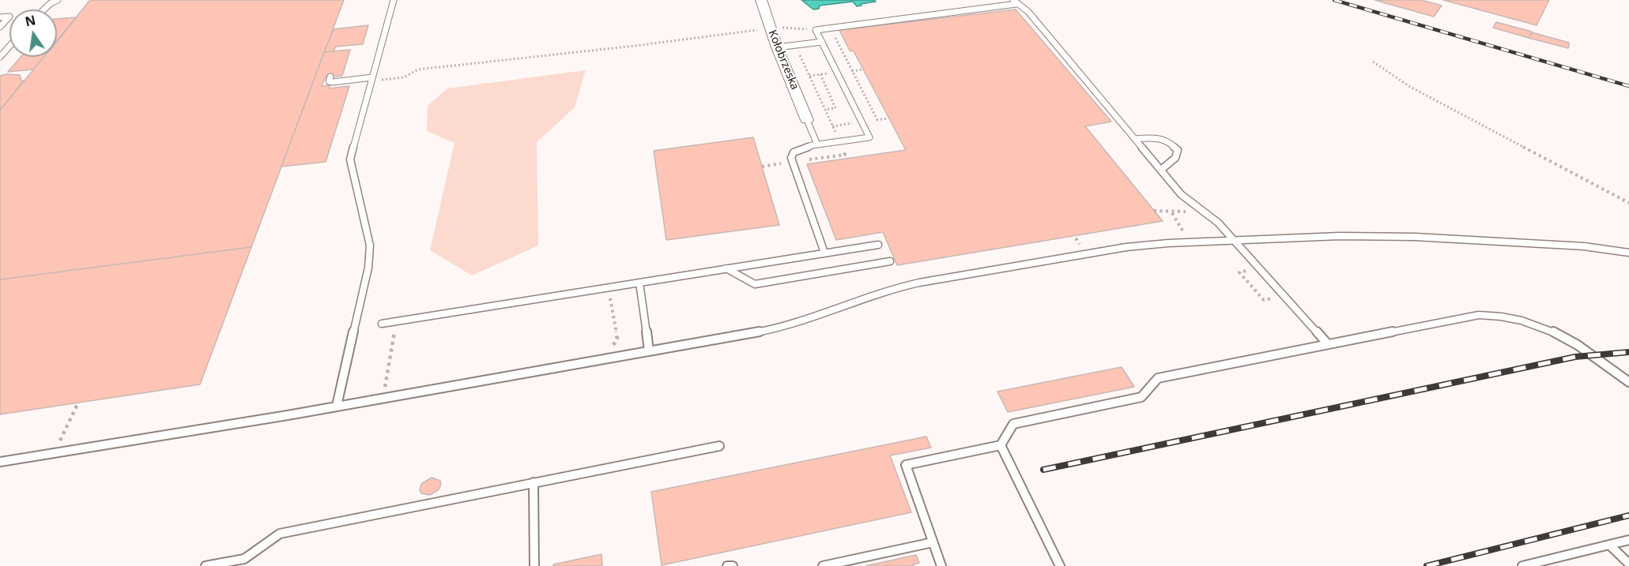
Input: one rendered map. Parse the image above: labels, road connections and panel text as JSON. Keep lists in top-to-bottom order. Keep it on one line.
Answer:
{"streets":{"street":["Kołobrzeska"]},"north":"top"}
